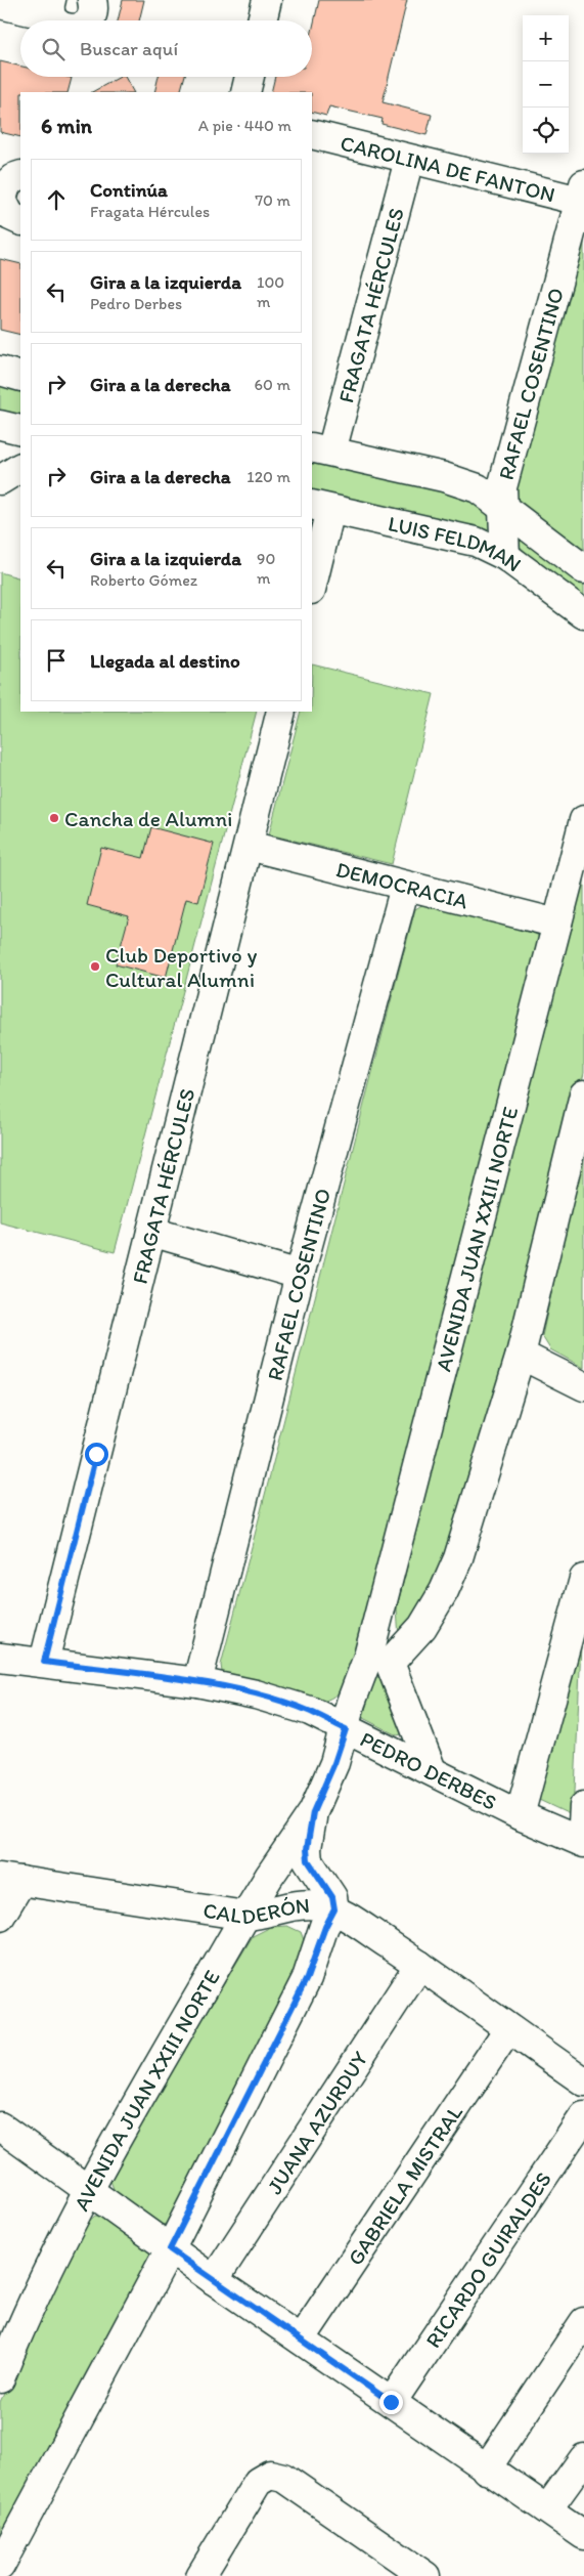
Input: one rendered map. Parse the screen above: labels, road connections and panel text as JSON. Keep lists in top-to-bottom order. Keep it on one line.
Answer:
{"streets":{"street":["CAROLINA DE FANTON","FRAGATA HÉRCULES","RAFAEL COSENTINO","LUIS FELDMAN","DEMOCRACIA","AVENIDA JUAN XXIII NORTE","PEDRO DERBES","CALDERÓN","JUANA AZURDUY","GABRIELA MISTRAL","RICARDO GUIRALDES"]},"crossings":[["CAROLINA DE FANTON","FRAGATA HÉRCULES"],["CAROLINA DE FANTON","RAFAEL COSENTINO"],["FRAGATA HÉRCULES","DEMOCRACIA"],["FRAGATA HÉRCULES","PEDRO DERBES"],["RAFAEL COSENTINO","LUIS FELDMAN"],["RAFAEL COSENTINO","DEMOCRACIA"],["RAFAEL COSENTINO","PEDRO DERBES"],["DEMOCRACIA","AVENIDA JUAN XXIII NORTE"],["AVENIDA JUAN XXIII NORTE","PEDRO DERBES"],["AVENIDA JUAN XXIII NORTE","CALDERÓN"],["CALDERÓN","JUANA AZURDUY"],["CALDERÓN","GABRIELA MISTRAL"]],"places":["Cancha de Alumni","Club Deportivo y Cultural Alumni"],"page":{"map_buttons":["+","−"],"search":"Buscar aquí","heading":["6 min","A pie · 440 m"],"list":[["Continúa","Fragata Hércules","70 m"],["Gira a la izquierda","Pedro Derbes","100 m"],["Gira a la derecha","60 m"],["Gira a la derecha","120 m"],["Gira a la izquierda","Roberto Gómez","90 m"],"Llegada al destino"]}}
